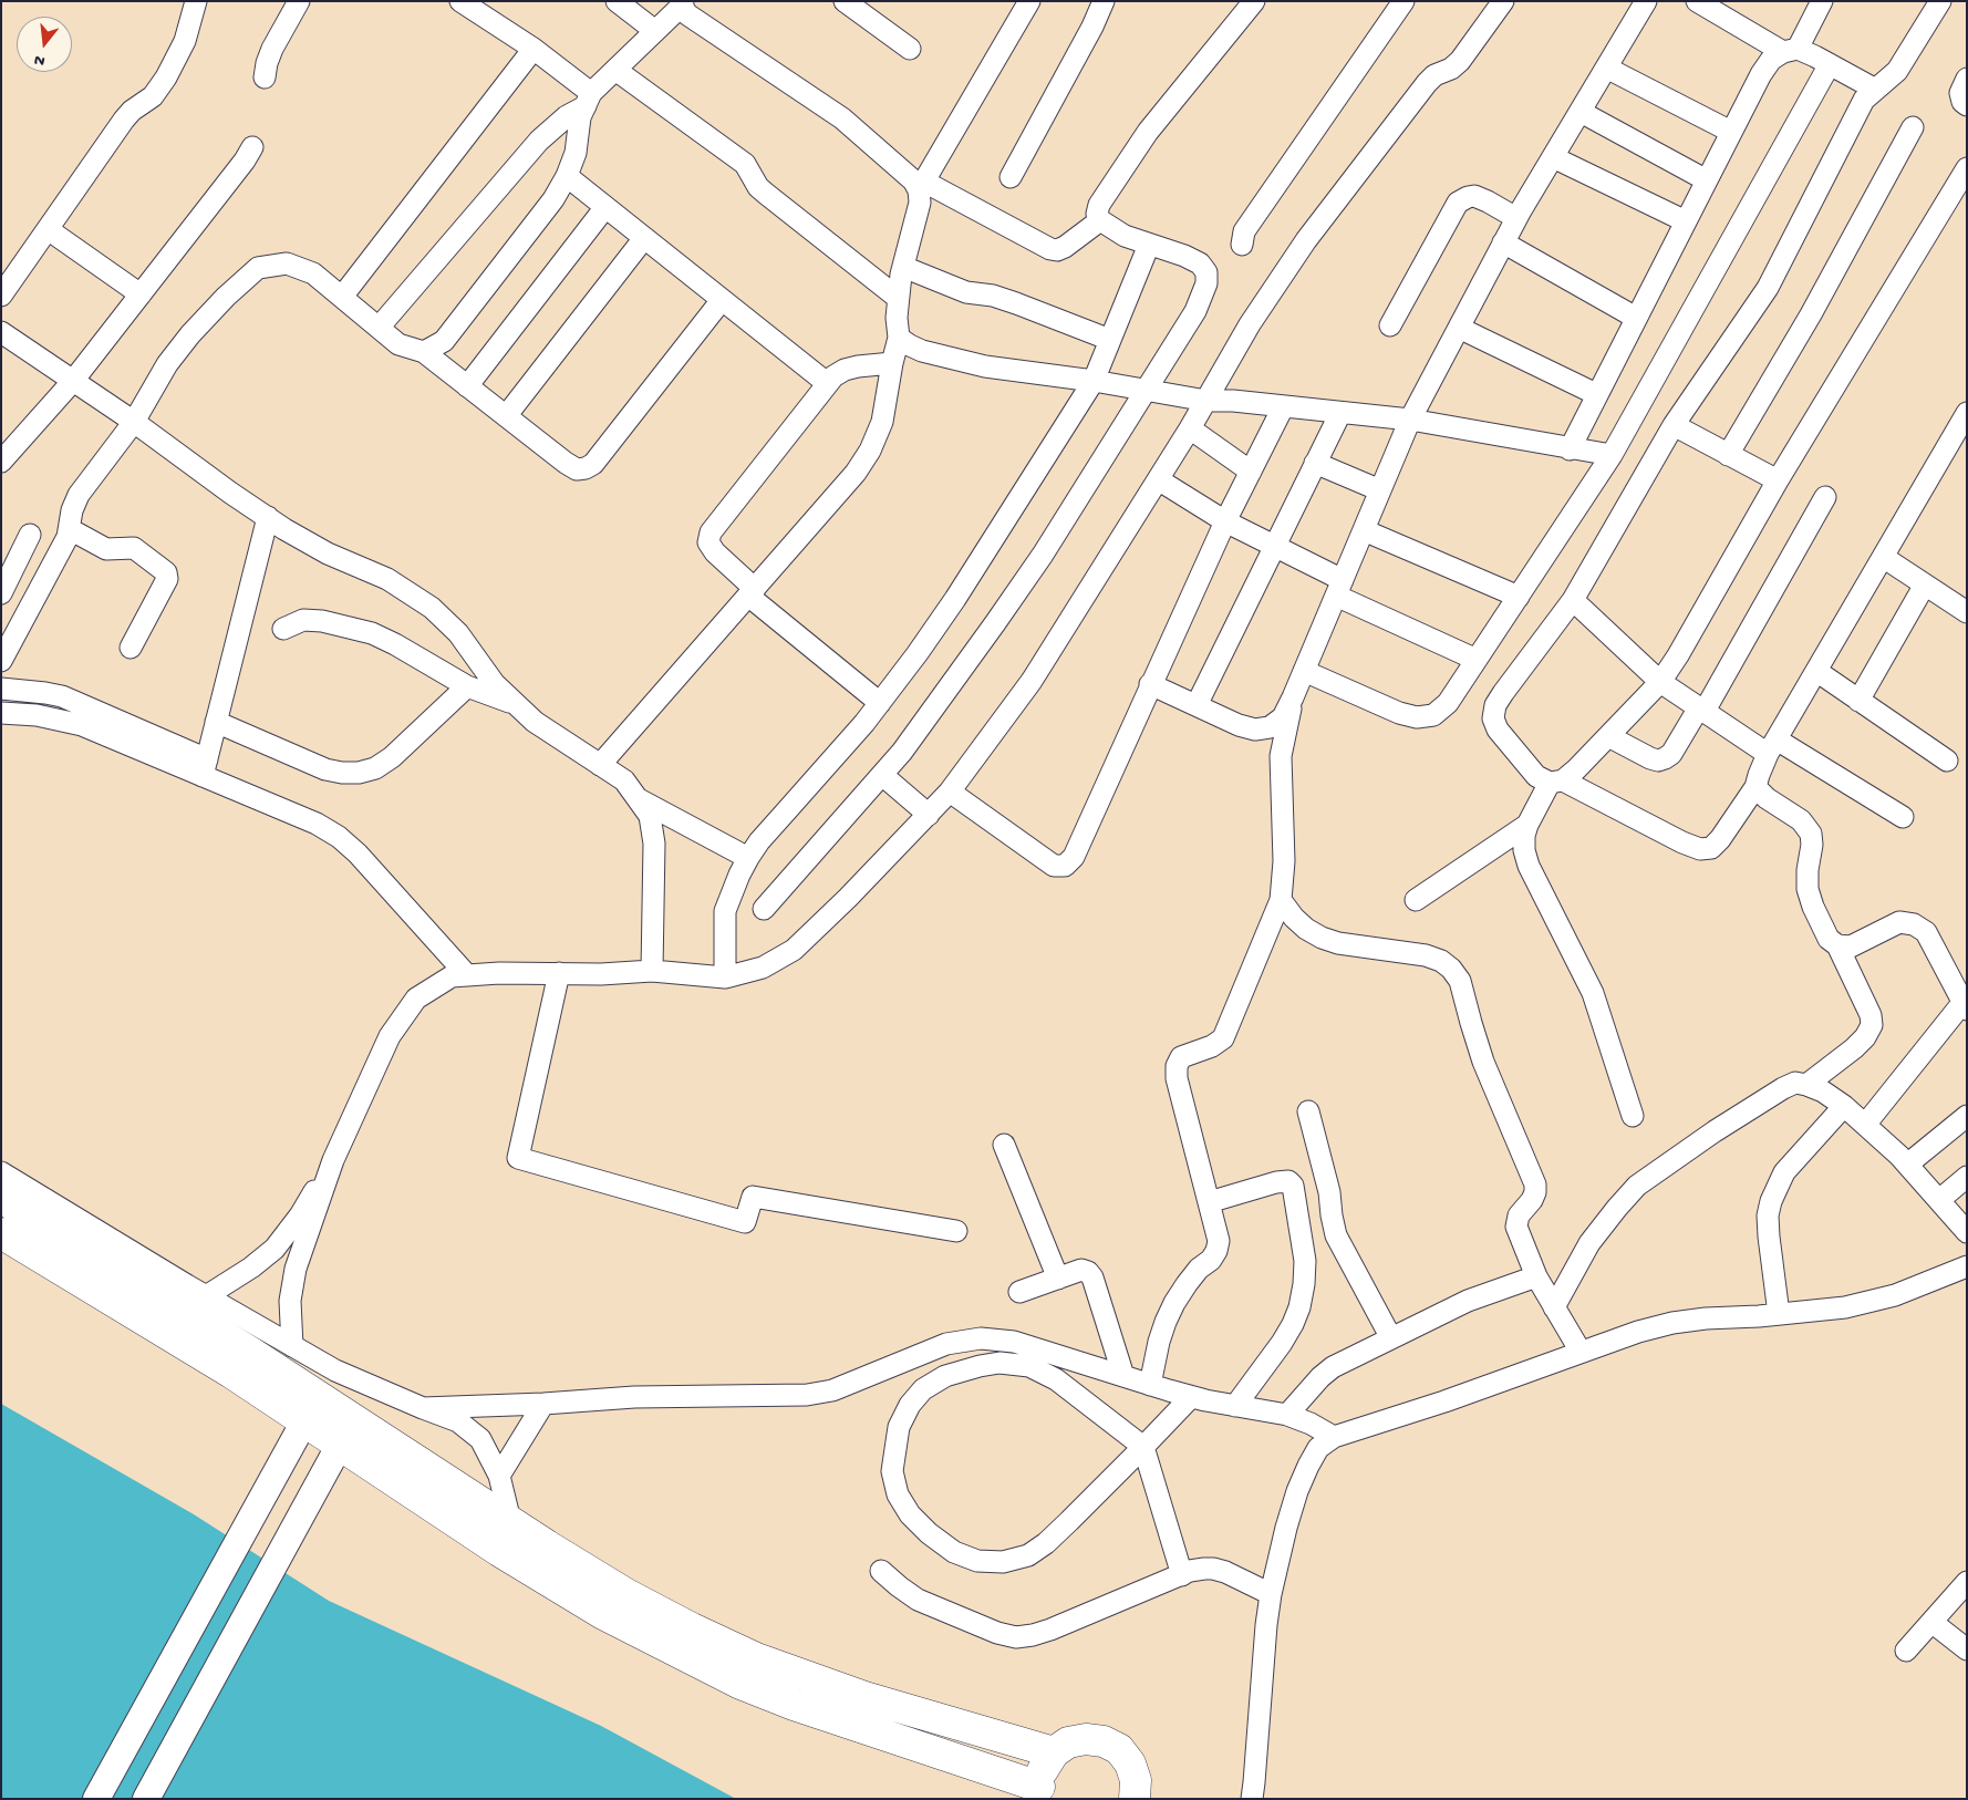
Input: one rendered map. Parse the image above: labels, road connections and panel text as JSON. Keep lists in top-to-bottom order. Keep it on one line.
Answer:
{"north":"bottom"}
